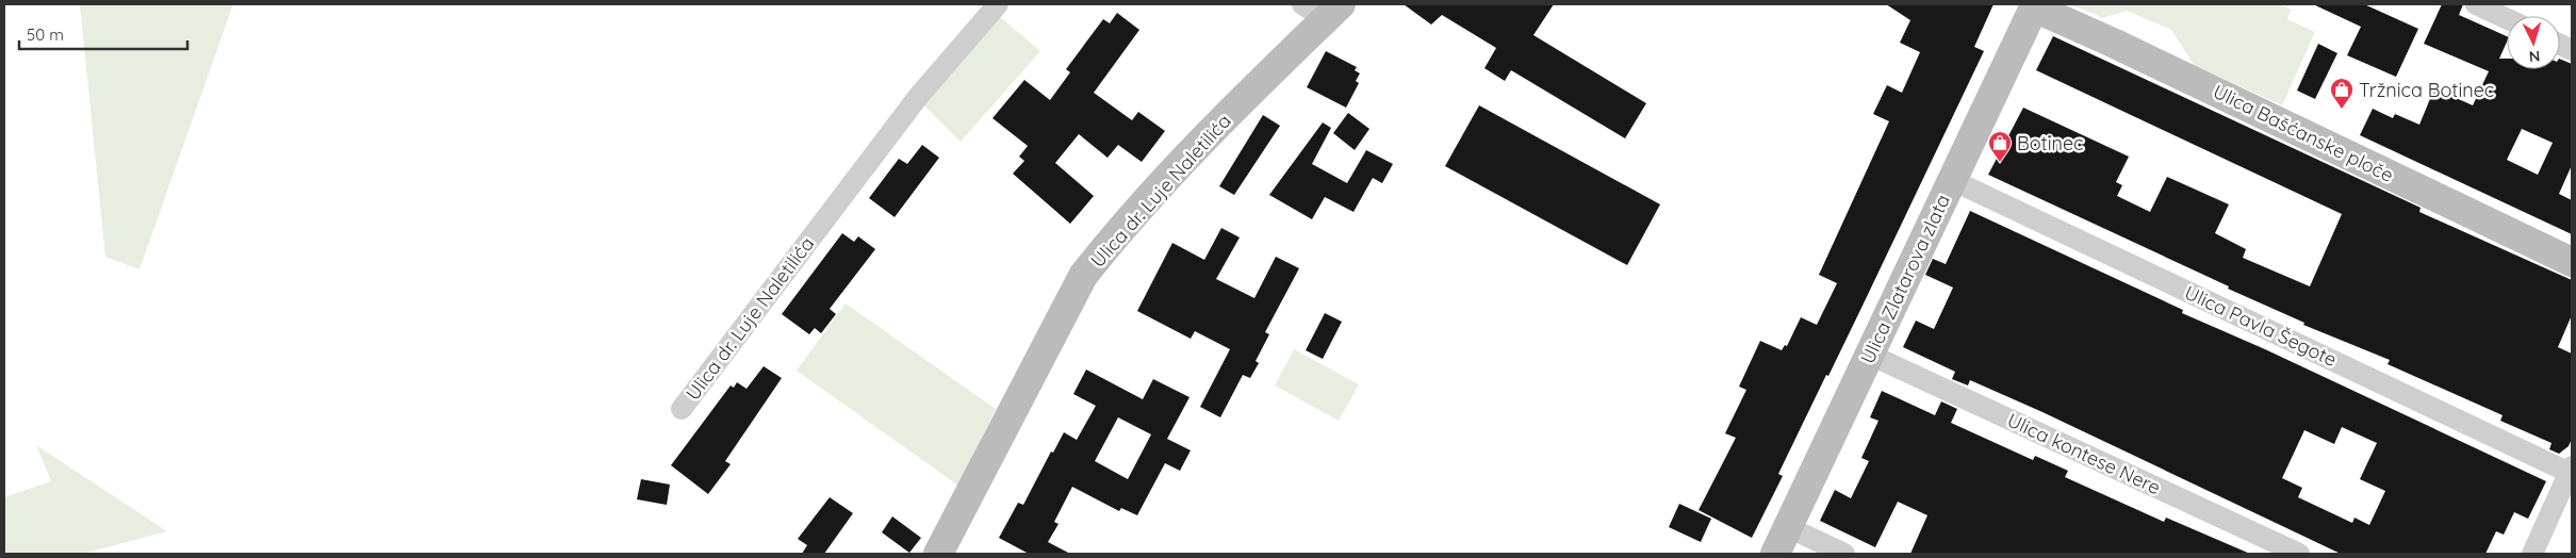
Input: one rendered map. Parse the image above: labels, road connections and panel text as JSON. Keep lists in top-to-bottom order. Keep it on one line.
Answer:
{"streets":{"street":["Ulica Bašćanske ploče","Ulica dr. Luje Naletilića","Ulica Zlatarova zlata","Ulica Pavla Šegote","Ulica kontese Nere"]},"crossings":[["Ulica Bašćanske ploče","Ulica Zlatarova zlata"],["Ulica Zlatarova zlata","Ulica Pavla Šegote"],["Ulica Zlatarova zlata","Ulica kontese Nere"]],"places":{"shop":["Tržnica Botinec","Botinec"]},"scale_bar":"50 m","north":"bottom"}
